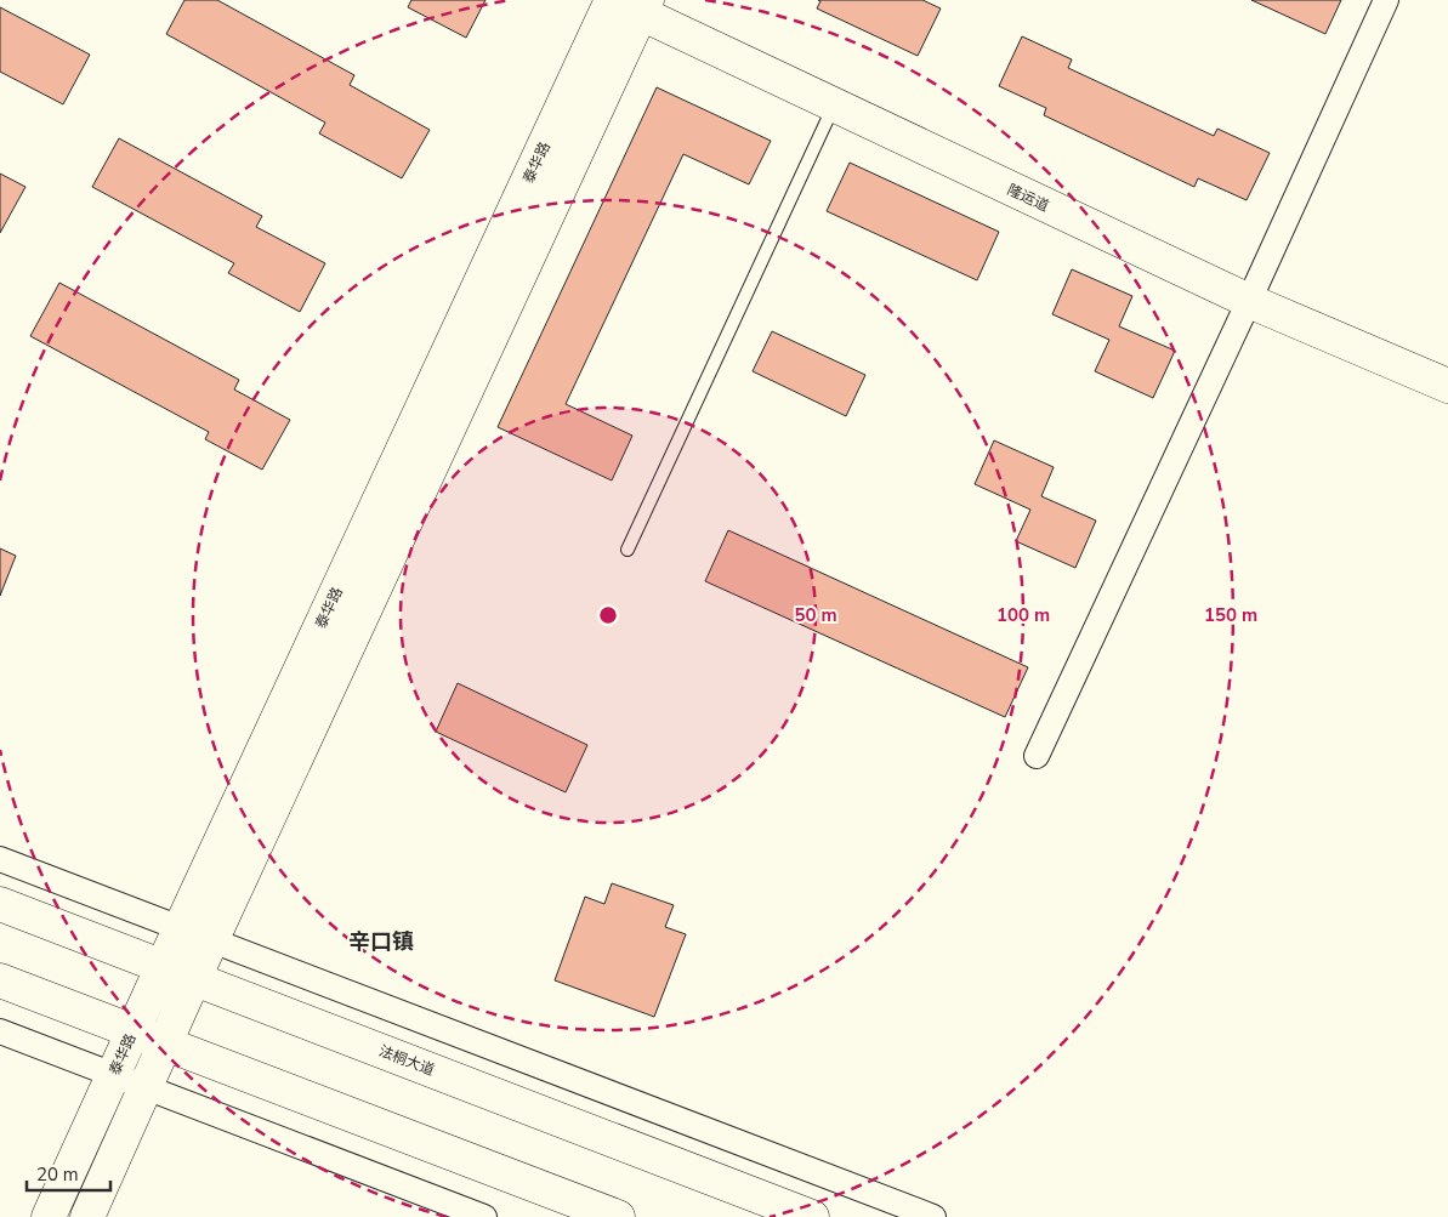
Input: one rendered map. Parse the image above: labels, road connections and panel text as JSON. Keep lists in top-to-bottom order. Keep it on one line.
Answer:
{"streets":{"main road":["泰华路","隆运道","法桐大道"]},"crossings":[["泰华路","隆运道"],["泰华路","法桐大道"]],"districts":["辛口镇"],"scale_bar":"20 m","rings":["50 m","100 m","150 m"]}
